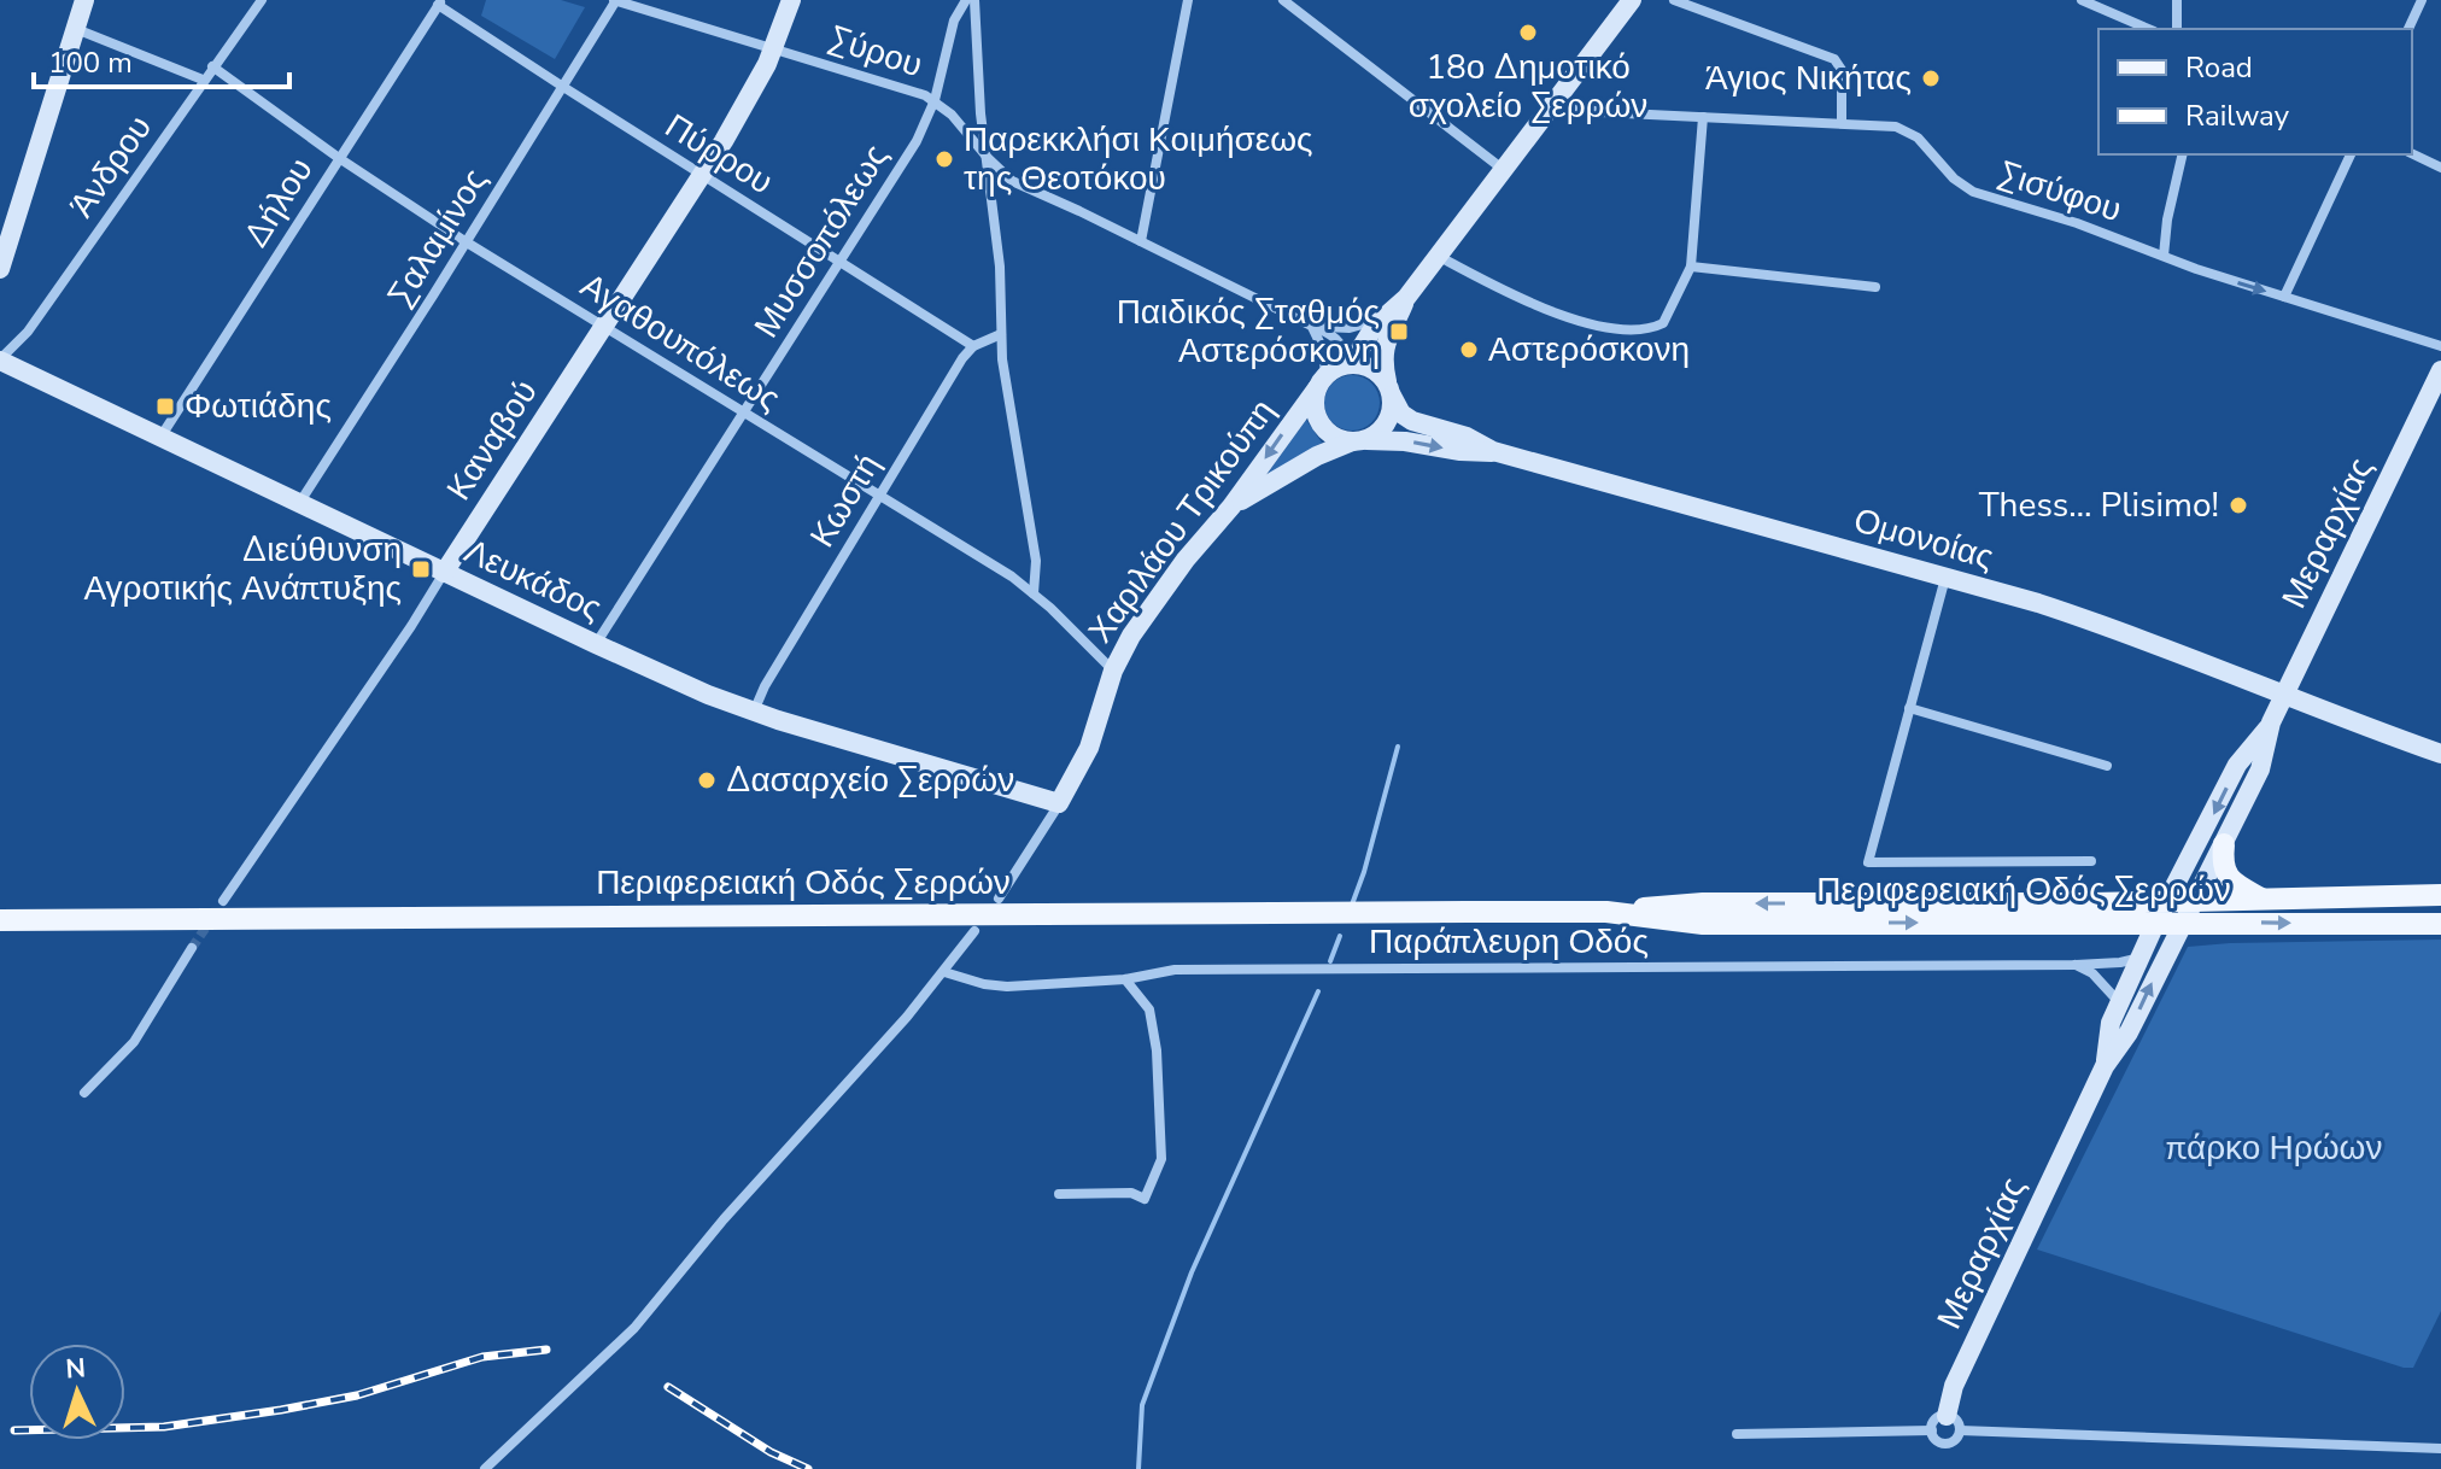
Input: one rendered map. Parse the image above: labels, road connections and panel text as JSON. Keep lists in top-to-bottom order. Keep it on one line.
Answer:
{"streets":{"main road":["Περιφερειακή Οδός Σερρών"],"street":["Σύρου","Πύρρου","Άνδρου","Σισύφου","Δήλου","Σαλαμίνος","Μυσσοπόλεως","Αγαθουπόλεως","Καναβού","Κωστή","Χαριλάου Τρικούπη","Μεραρχίας","Ομονοίας","Λευκάδος","Παράπλευρη Οδός"]},"crossings":[["Σύρου","Σαλαμίνος"],["Σύρου","Μυσσοπόλεως"],["Σύρου","Καναβού"],["Πύρρου","Δήλου"],["Πύρρου","Σαλαμίνος"],["Πύρρου","Μυσσοπόλεως"],["Πύρρου","Καναβού"],["Πύρρου","Κωστή"],["Άνδρου","Αγαθουπόλεως"],["Άνδρου","Λευκάδος"],["Δήλου","Αγαθουπόλεως"],["Δήλου","Λευκάδος"],["Σαλαμίνος","Αγαθουπόλεως"],["Σαλαμίνος","Λευκάδος"],["Μυσσοπόλεως","Αγαθουπόλεως"],["Μυσσοπόλεως","Λευκάδος"],["Αγαθουπόλεως","Καναβού"],["Αγαθουπόλεως","Κωστή"],["Αγαθουπόλεως","Χαριλάου Τρικούπη"],["Καναβού","Λευκάδος"],["Κωστή","Λευκάδος"],["Χαριλάου Τρικούπη","Ομονοίας"],["Χαριλάου Τρικούπη","Λευκάδος"],["Μεραρχίας","Ομονοίας"],["Μεραρχίας","Περιφερειακή Οδός Σερρών"],["Μεραρχίας","Παράπλευρη Οδός"]],"parks":["πάρκο Ηρώων"],"places":{"other":["18ο Δημοτικό σχολείο Σερρών","Άγιος Νικήτας","Παρεκκλήσι Κοιμήσεως της Θεοτόκου","Αστερόσκονη","Thess… Plisimo!","Δασαρχείο Σερρών"],"transit":["Παιδικός Σταθμός Αστερόσκονη","Φωτιάδης","Διεύθυνση Αγροτικής Ανάπτυξης"]},"legend":["Road","Railway"],"scale_bar":"100 m","north":"top"}
